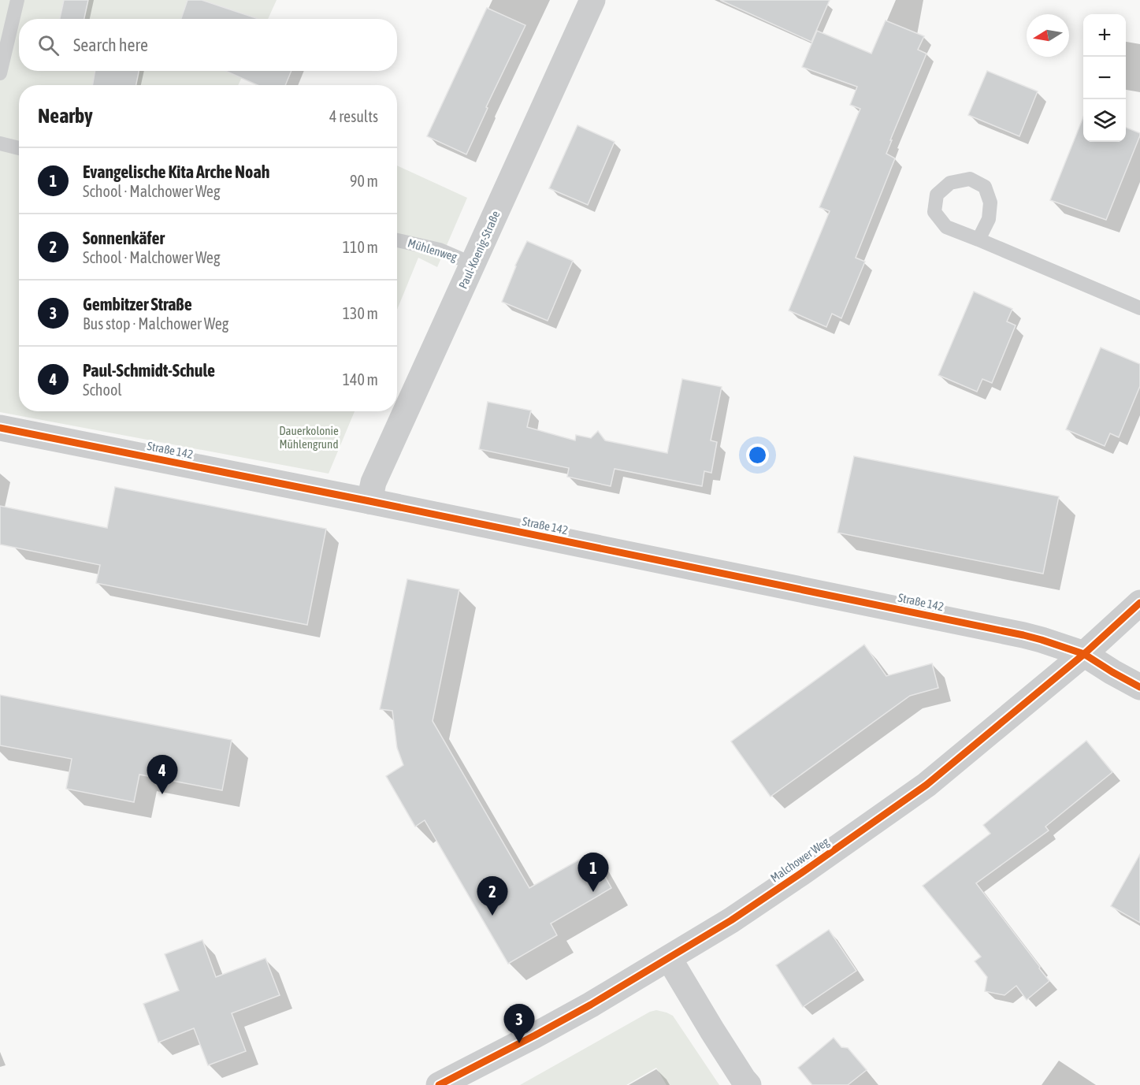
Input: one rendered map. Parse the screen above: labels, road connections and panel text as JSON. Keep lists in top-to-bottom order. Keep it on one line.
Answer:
{"streets":{"street":["Paul-Koenig-Straße","Straße 142","Malchower Weg"],"lane":["Mühlenweg"]},"crossings":[["Mühlenweg","Paul-Koenig-Straße"],["Paul-Koenig-Straße","Straße 142"],["Straße 142","Malchower Weg"]],"parks":["Dauerkolonie Mühlengrund"],"north":"left","page":{"map_buttons":["+","−"],"search":"Search here","heading":["Nearby","4 results"],"list":[{"mark":"1","name":"Evangelische Kita Arche Noah","note":"School · Malchower Weg","value":"90 m"},{"mark":"2","name":"Sonnenkäfer","note":"School · Malchower Weg","value":"110 m"},{"mark":"3","name":"Gembitzer Straße","note":"Bus stop · Malchower Weg","value":"130 m"},{"mark":"4","name":"Paul-Schmidt-Schule","note":"School","value":"140 m"}],"pins":["4","1","2","3"]}}
